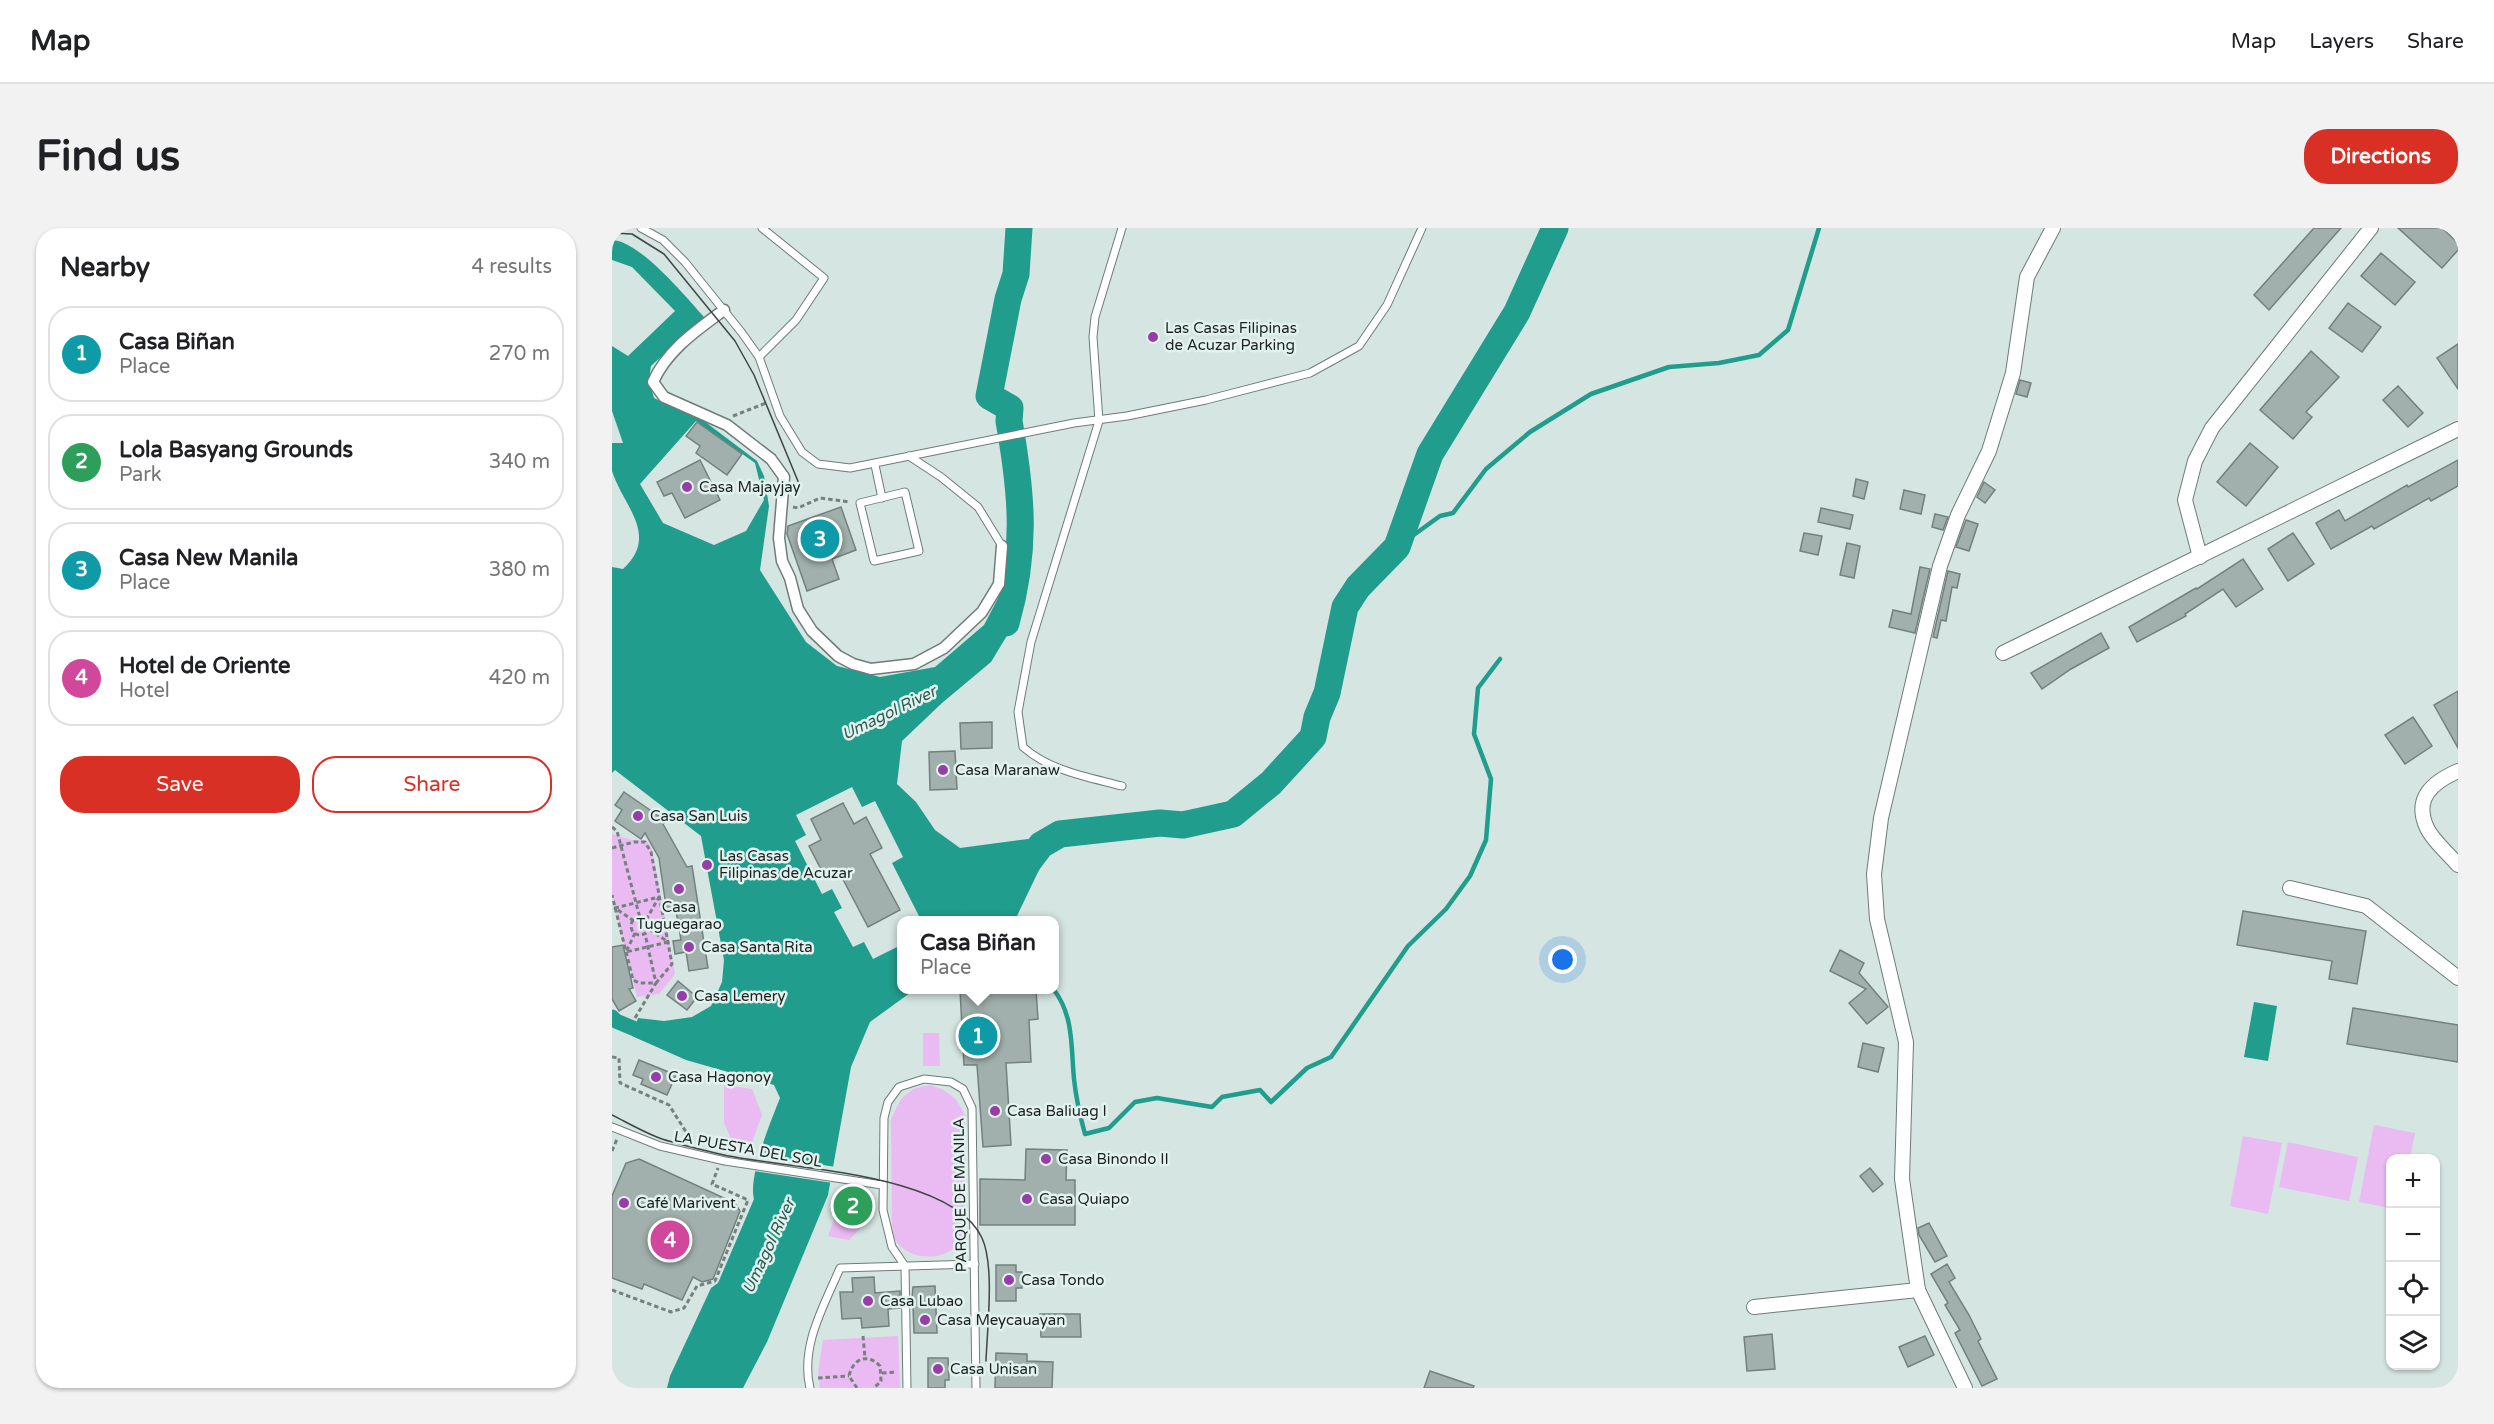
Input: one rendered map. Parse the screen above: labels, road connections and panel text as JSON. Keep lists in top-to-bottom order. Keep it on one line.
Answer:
{"streets":{"lane":["LA PUESTA DEL SOL","PARQUE DE MANILA"]},"crossings":[["LA PUESTA DEL SOL","PARQUE DE MANILA"]],"water":["Umagol River"],"places":["Las Casas Filipinas de Acuzar Parking","Casa Majayjay","Casa Maranaw","Casa San Luis","Las Casas Filipinas de Acuzar","Casa Tuguegarao","Casa Santa Rita","Casa Lemery","Casa Hagonoy","Casa Baliuag I","Casa Binondo II","Casa Quiapo","Café Marivent","Casa Tondo","Casa Lubao","Casa Meycauayan","Casa Unisan"],"page":{"header":"Map","nav":["Map","Layers","Share"],"buttons":["Directions",["Save","Share"]],"title":"Find us","heading":["Nearby","4 results"],"list":[{"mark":"1","name":"Casa Biñan","note":"Place","value":"270 m"},{"mark":"2","name":"Lola Basyang Grounds","note":"Park","value":"340 m"},{"mark":"3","name":"Casa New Manila","note":"Place","value":"380 m"},{"mark":"4","name":"Hotel de Oriente","note":"Hotel","value":"420 m"}],"pins":["3","1","2","4"],"popup":["Casa Biñan","Place"],"map_buttons":["+","−"]}}
